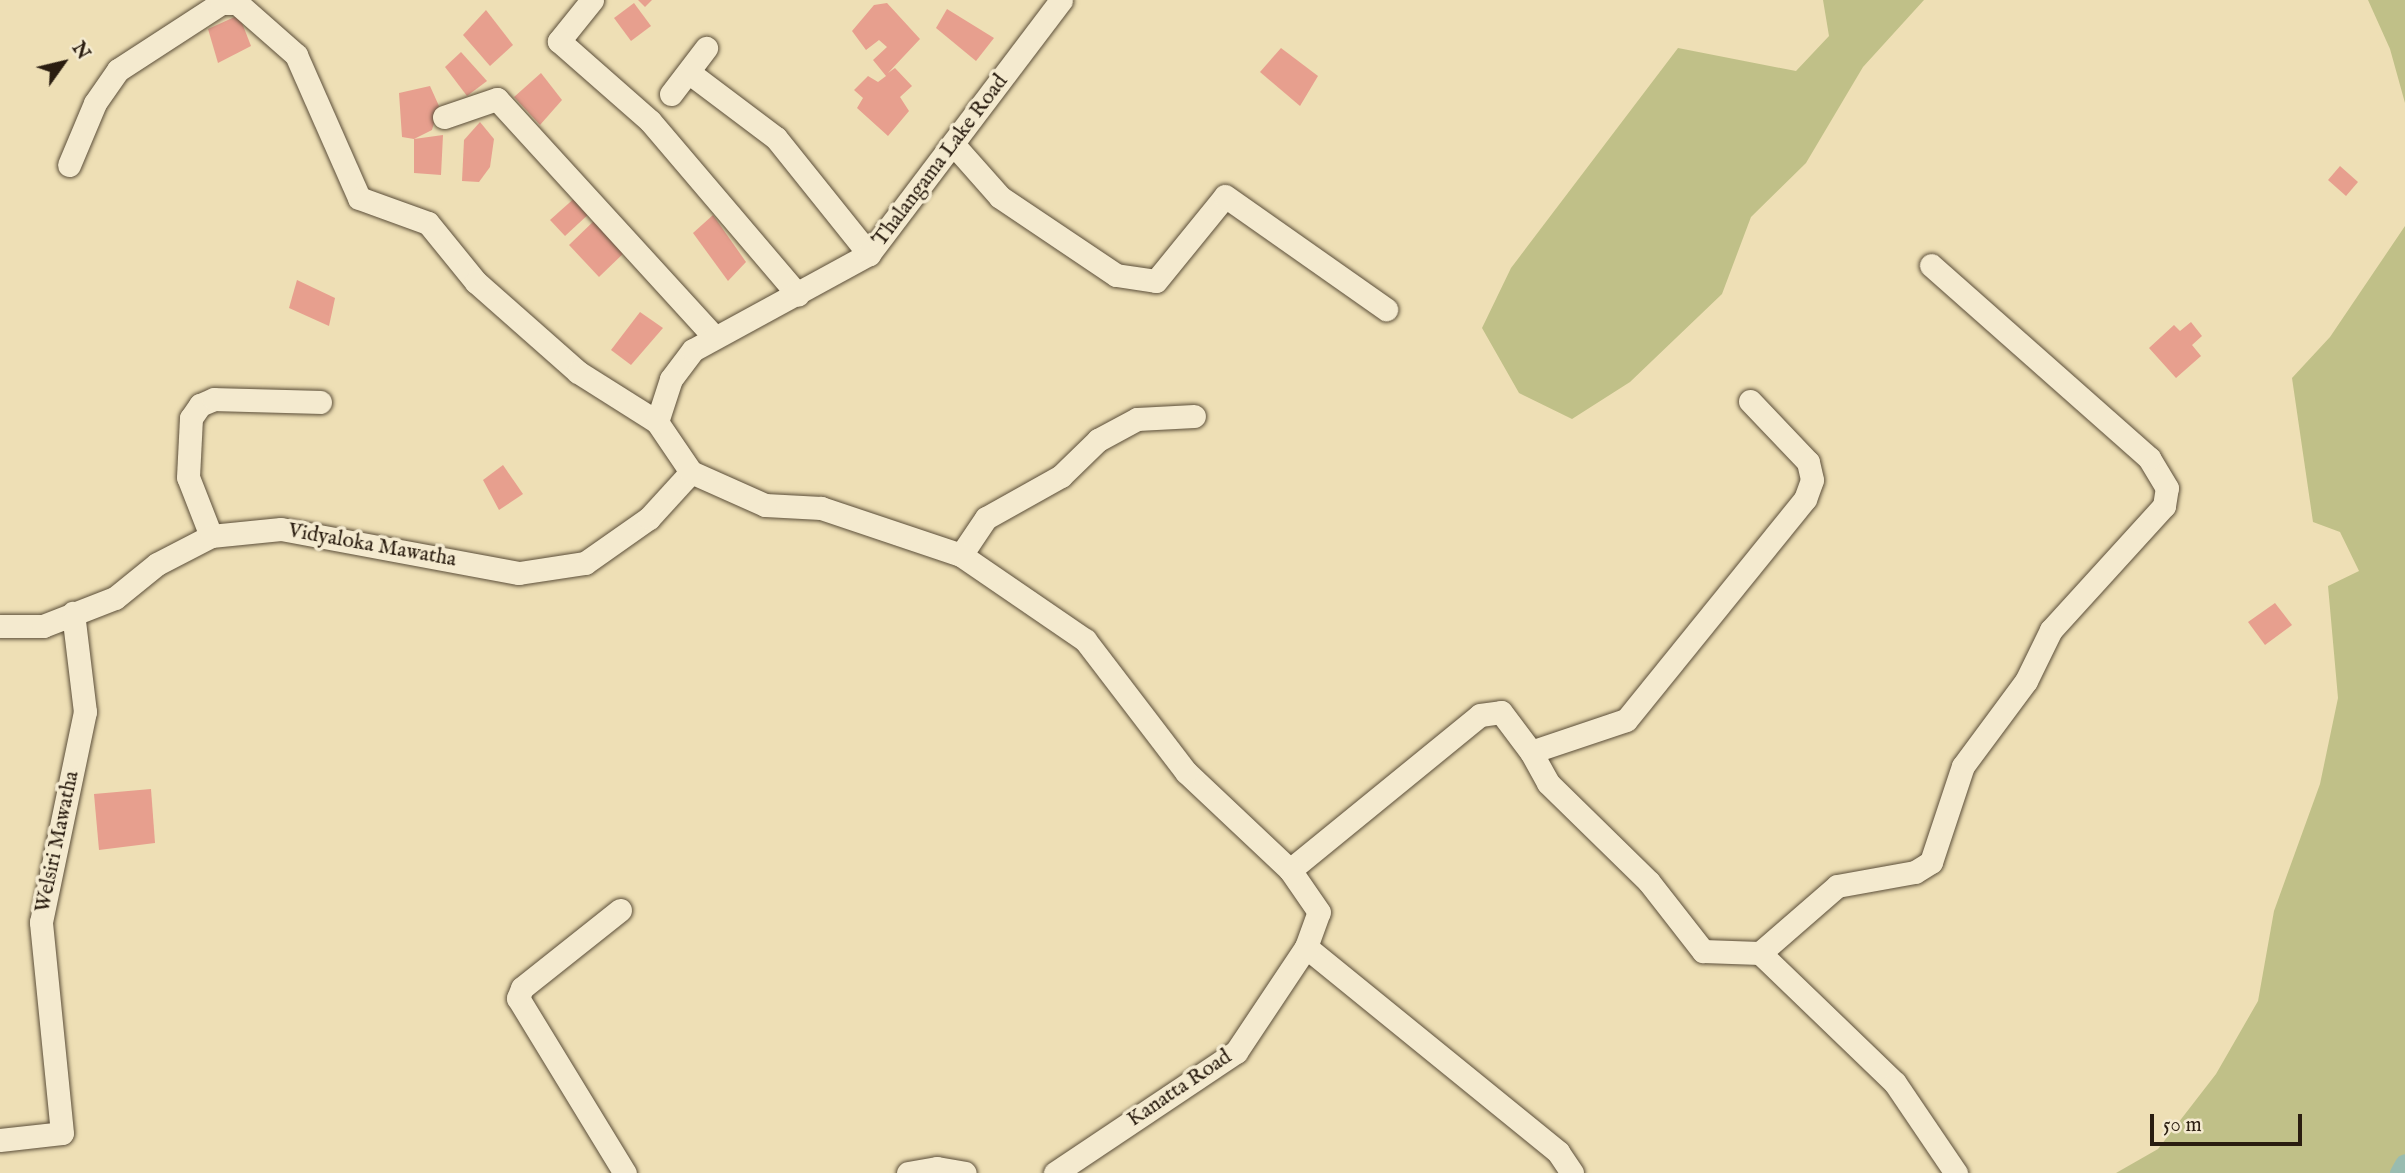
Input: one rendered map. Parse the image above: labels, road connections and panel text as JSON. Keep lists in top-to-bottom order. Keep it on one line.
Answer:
{"streets":{"street":["Thalangama Lake Road","Vidyaloka Mawatha","Welsiri Mawatha","Kanatta Road"]},"crossings":[["Vidyaloka Mawatha","Welsiri Mawatha"]],"scale_bar":"50 m","north":"top right"}
